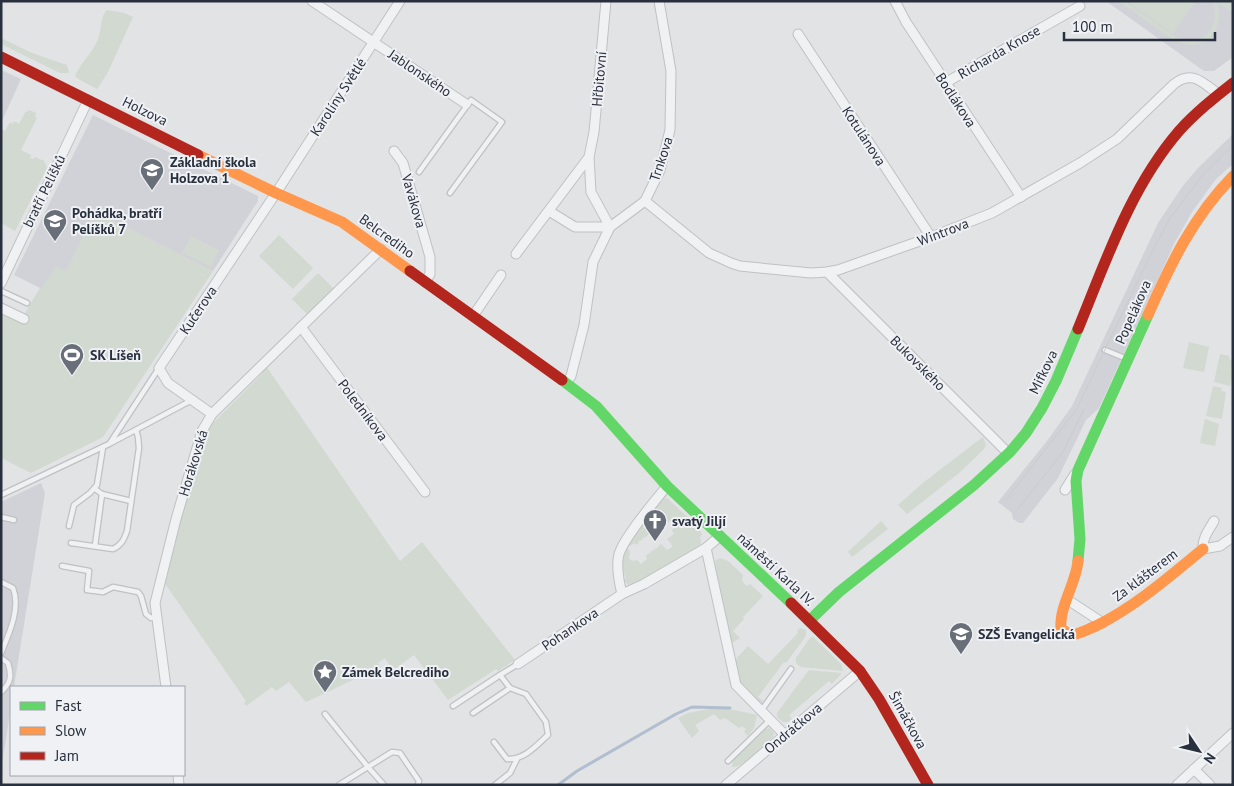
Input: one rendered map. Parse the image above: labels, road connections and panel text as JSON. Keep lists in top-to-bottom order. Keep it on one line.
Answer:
{"streets":{"street":["Richarda Knose","Jablonského","Hřbitovní","Karolíny Světlé","Bodlákova","Holzova","Kotulánova","Trnkova","bratří Pelíšků","Vavákova","Wintrova","Belcrediho","Kučerova","Popelákova","Bukovského","Mifkova","Poledníkova","Horákovská","náměstí Karla IV.","Za klášterem","Pohankova","Šimáčkova","Ondráčkova"]},"crossings":[["Richarda Knose","Bodlákova"],["Jablonského","Karolíny Světlé"],["Hřbitovní","Trnkova"],["Karolíny Světlé","Holzova"],["Karolíny Světlé","Belcrediho"],["Karolíny Světlé","Kučerova"],["Bodlákova","Wintrova"],["Holzova","bratří Pelíšků"],["Holzova","Belcrediho"],["Holzova","Kučerova"],["Kotulánova","Wintrova"],["Trnkova","Wintrova"],["Trnkova","Belcrediho"],["Trnkova","náměstí Karla IV."],["Vavákova","Belcrediho"],["Wintrova","Bukovského"],["Wintrova","Mifkova"],["Belcrediho","Kučerova"],["Belcrediho","Horákovská"],["Belcrediho","náměstí Karla IV."],["Popelákova","Za klášterem"],["Bukovského","Mifkova"],["Mifkova","náměstí Karla IV."],["Poledníkova","Horákovská"],["náměstí Karla IV.","Pohankova"],["náměstí Karla IV.","Šimáčkova"],["náměstí Karla IV.","Ondráčkova"],["Šimáčkova","Ondráčkova"]],"places":{"school or university":["Základní škola Holzova 1","Pohádka, bratří Pelíšků 7","SZŠ Evangelická"],"sports":["SK Líšeň"],"church":["svatý Jiljí"],"place":["Zámek Belcrediho"]},"legend":["Fast","Slow","Jam"],"scale_bar":"100 m","north":"bottom right"}
